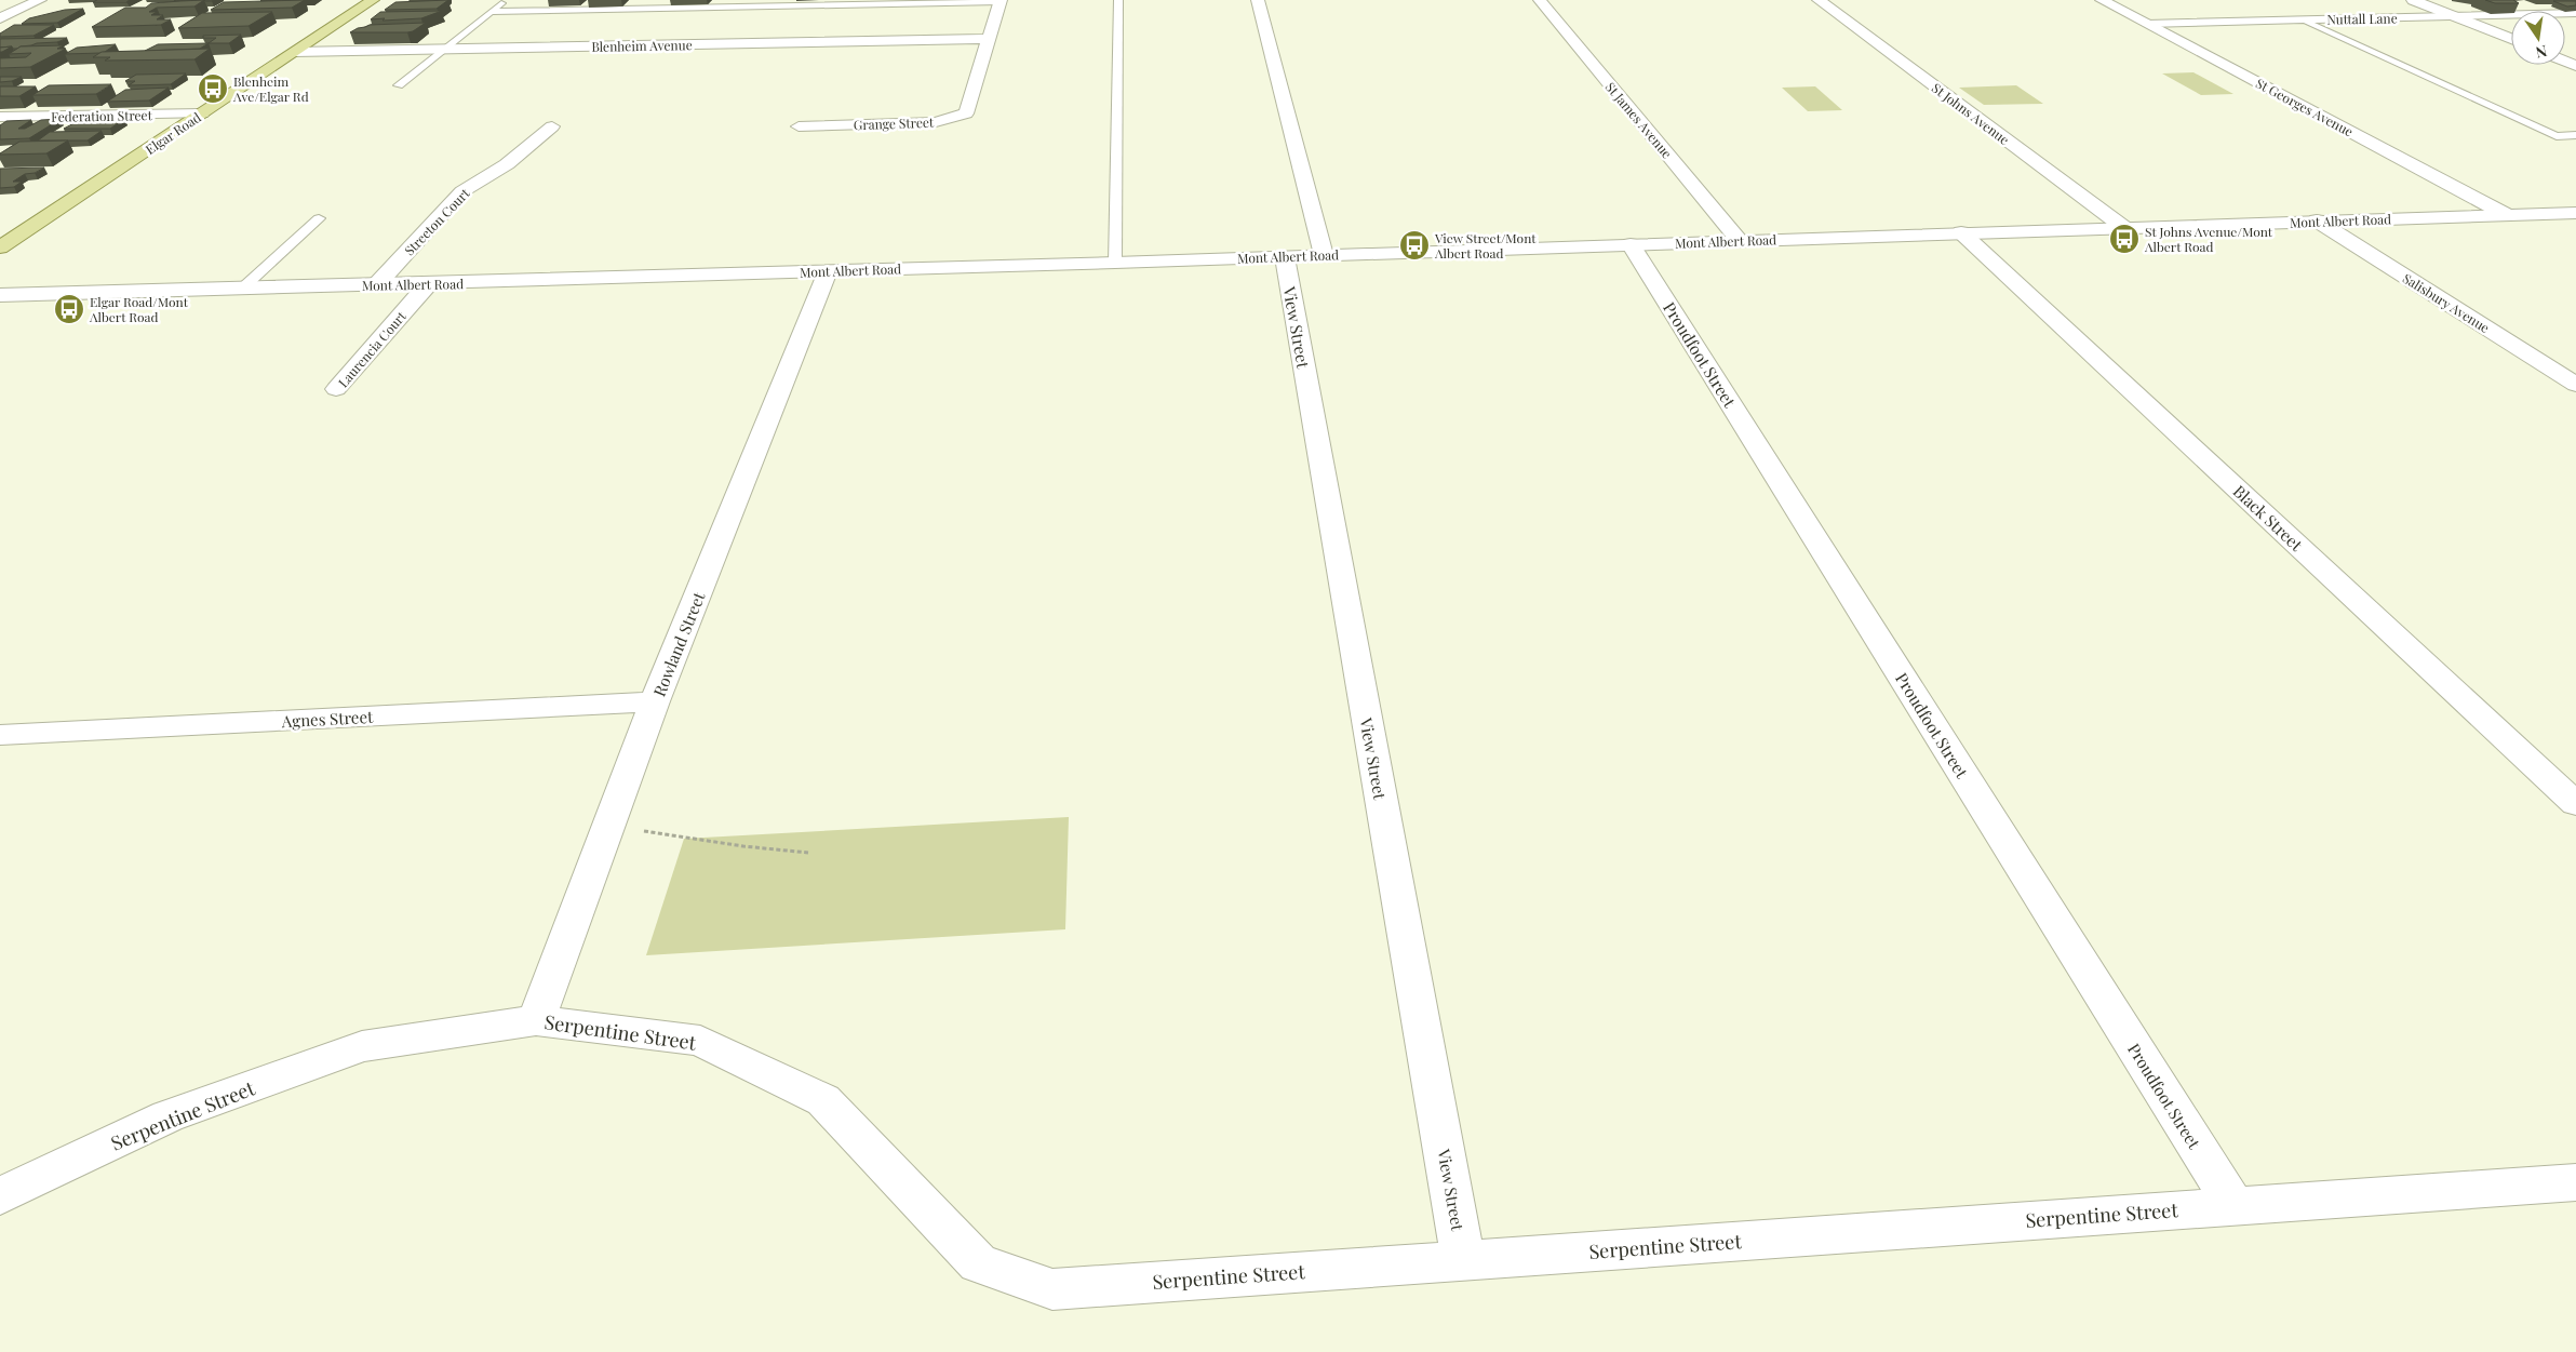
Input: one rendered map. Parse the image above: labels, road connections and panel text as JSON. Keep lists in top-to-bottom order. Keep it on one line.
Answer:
{"streets":{"main road":["Elgar Road"],"street":["Blenheim Avenue","St Georges Avenue","St Johns Avenue","Federation Street","St James Avenue","Grange Street","Mont Albert Road","Streeton Court","Salisbury Avenue","View Street","Laurencia Court","Proudfoot Street","Black Street","Rowland Street","Agnes Street","Serpentine Street"],"lane":["Nuttall Lane"]},"crossings":[["Nuttall Lane","St Georges Avenue"],["Blenheim Avenue","Grange Street"],["Blenheim Avenue","Elgar Road"],["St Georges Avenue","Mont Albert Road"],["St Johns Avenue","Mont Albert Road"],["Federation Street","Elgar Road"],["St James Avenue","Mont Albert Road"],["Mont Albert Road","Streeton Court"],["Mont Albert Road","Salisbury Avenue"],["Mont Albert Road","View Street"],["Mont Albert Road","Laurencia Court"],["Mont Albert Road","Proudfoot Street"],["Mont Albert Road","Black Street"],["Mont Albert Road","Rowland Street"],["View Street","Serpentine Street"],["Proudfoot Street","Serpentine Street"],["Rowland Street","Agnes Street"],["Rowland Street","Serpentine Street"]],"places":{"bus stop":["Blenheim Ave/Elgar Rd","St Johns Avenue/Mont Albert Road","View Street/Mont Albert Road","Elgar Road/Mont Albert Road"]},"north":"bottom"}
